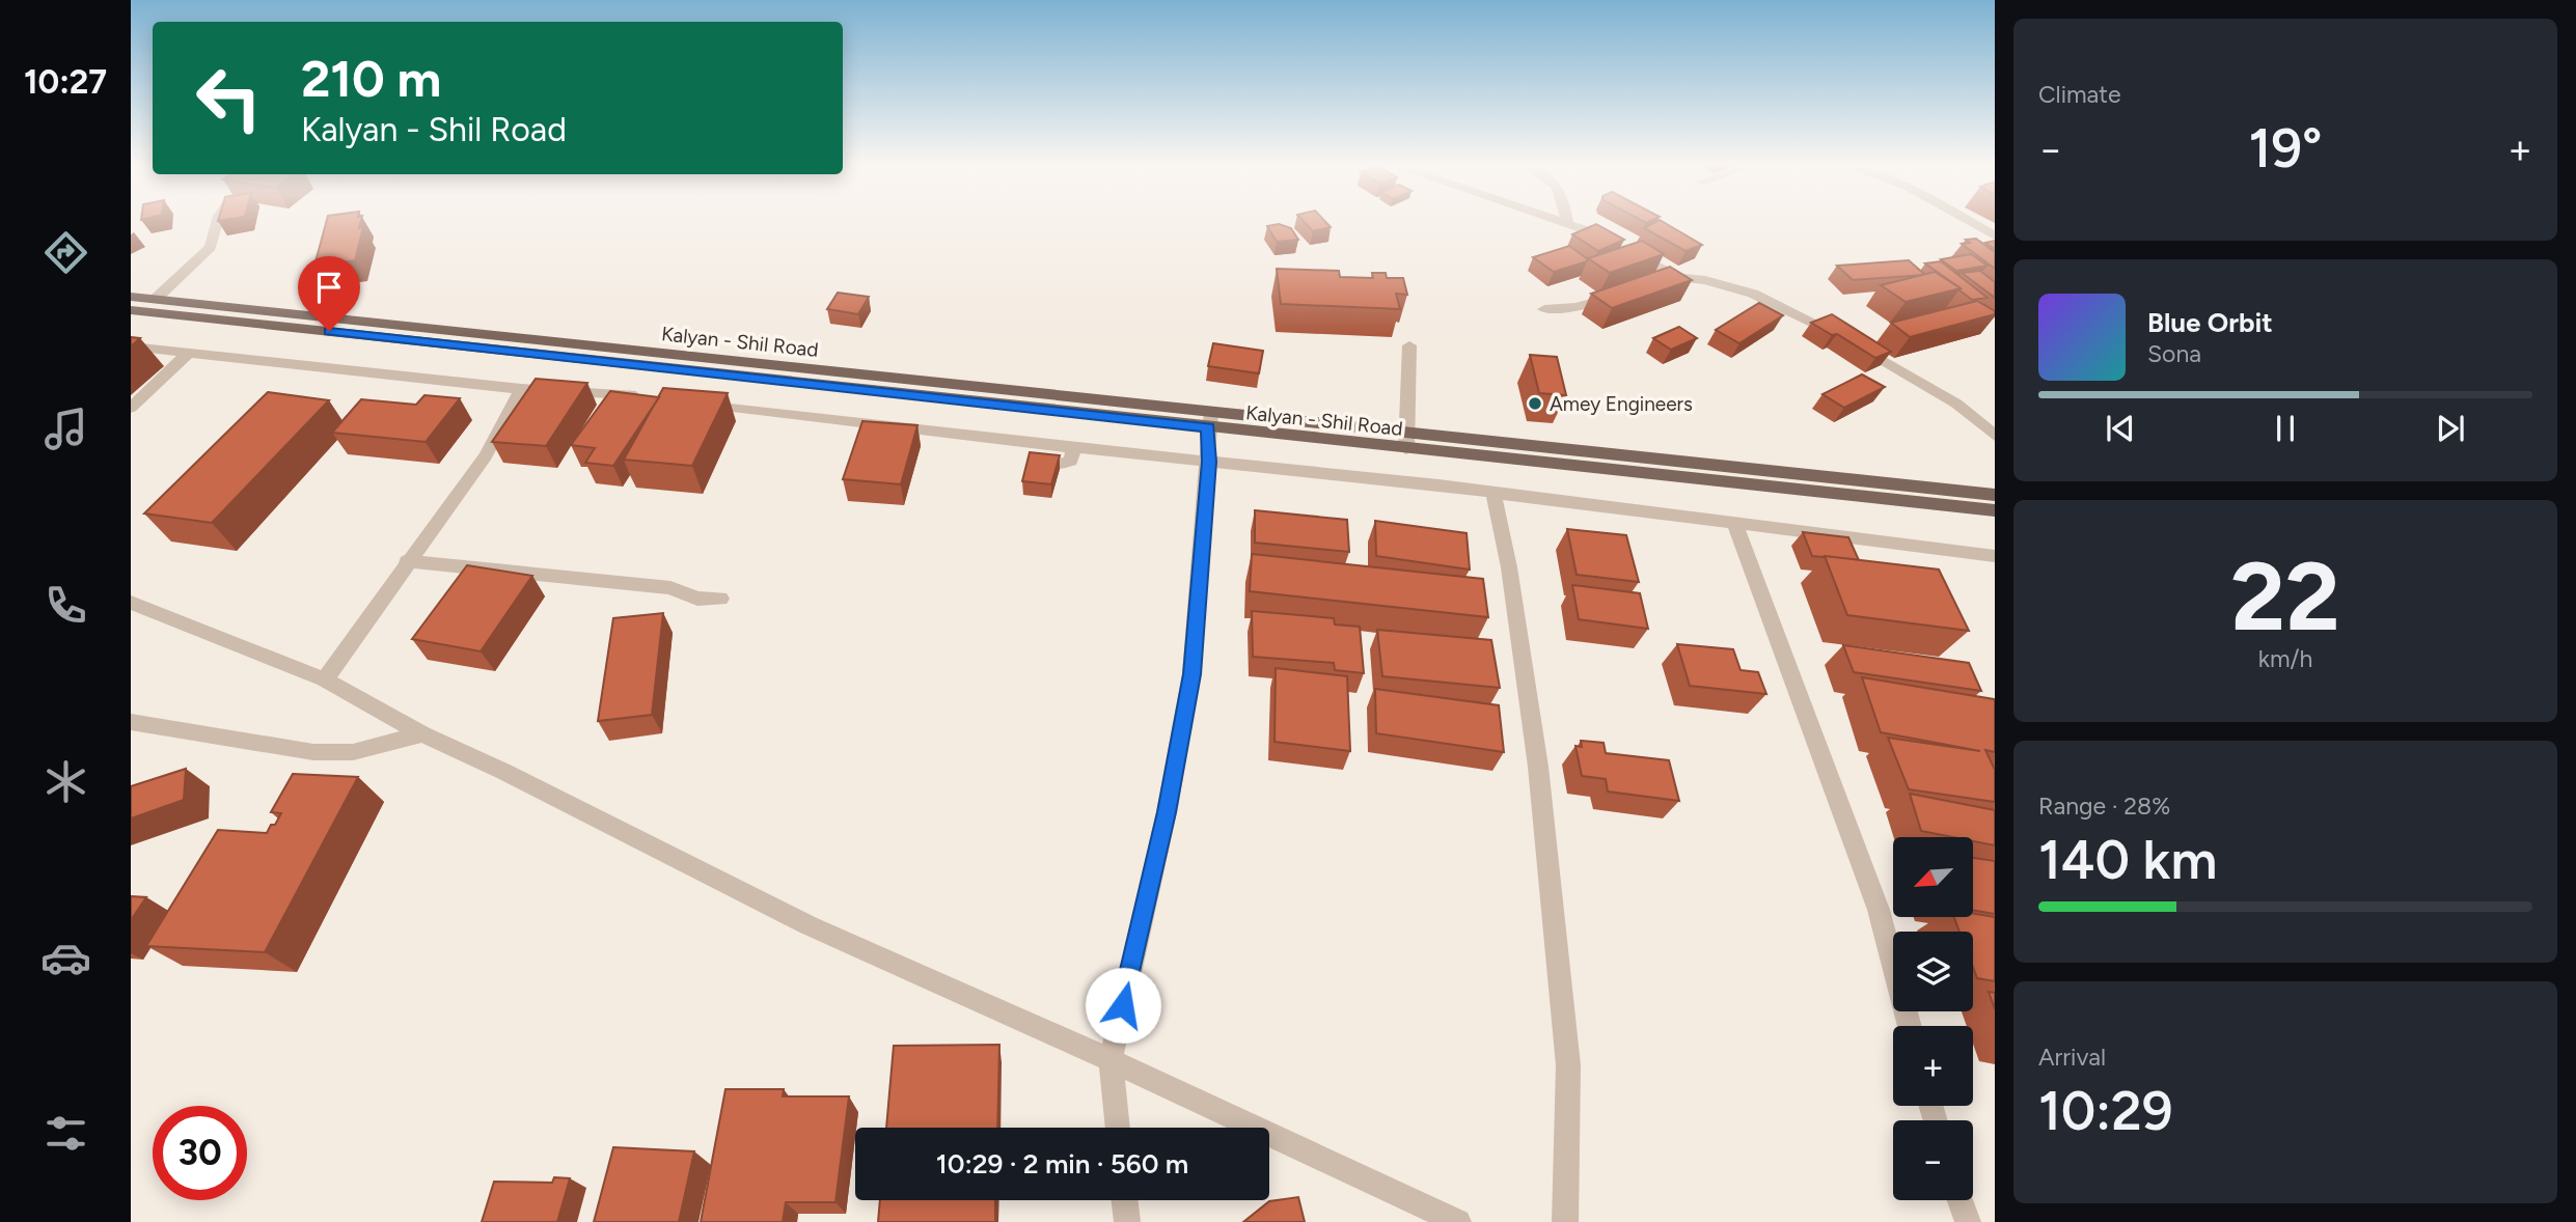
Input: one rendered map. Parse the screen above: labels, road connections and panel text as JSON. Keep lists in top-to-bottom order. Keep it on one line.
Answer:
{"streets":{"main road":["Kalyan - Shil Road"]},"places":["Amey Engineers"],"north":"bottom left","page":{"tabs":"10:27","tile":["Climate",["22","km/h"],["Range · 28%","140 km"],["Arrival","10:29"]],"turn":["210 m","Kalyan - Shil Road"],"heat":["−","19°","+"],"song":["Blue Orbit","Sona"],"map_buttons":["+","−"],"limit":"30","trip":"10:29 · 2 min · 560 m"}}
